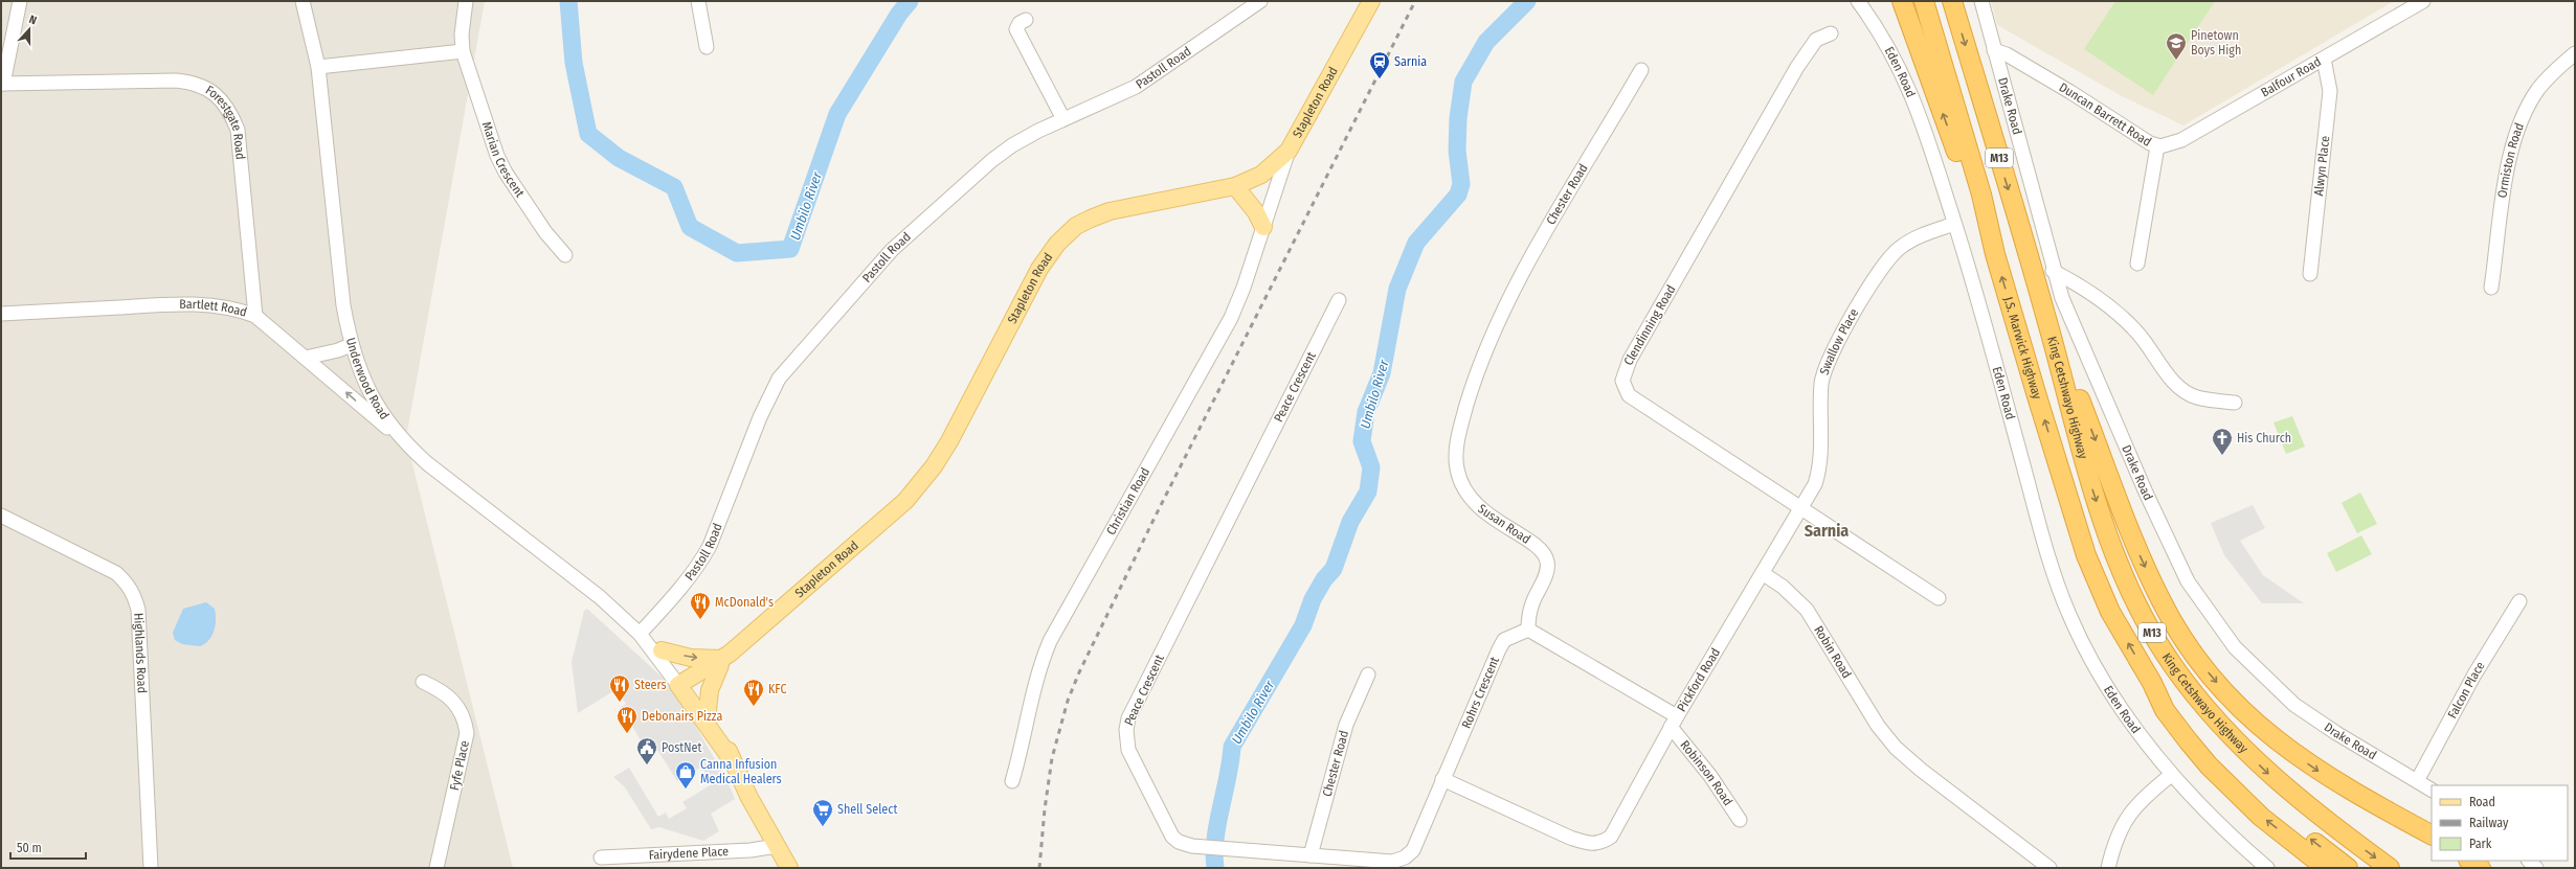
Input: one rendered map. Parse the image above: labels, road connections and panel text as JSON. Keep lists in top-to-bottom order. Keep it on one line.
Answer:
{"streets":{"highway":["M13","J.S. Marwick Highway","King Cetshwayo Highway"],"main road":["Stapleton Road","Underwood Road"],"street":["Pastoll Road","Eden Road","Balfour Road","Drake Road","Duncan Barrett Road","Forestgate Road","Marian Crescent","Ormiston Road","Alwyn Place","Chester Road","Bartlett Road","Clendinning Road","Swallow Place","Peace Crescent","Christian Road","Susan Road","Robin Road","Highlands Road","Pickford Road","Falcon Place","Rohrs Crescent","Fyfe Place","Robinson Road","Fairydene Place"]},"crossings":[["Pastoll Road","Underwood Road"],["Eden Road","Swallow Place"],["Balfour Road","Duncan Barrett Road"],["Balfour Road","Alwyn Place"],["Stapleton Road","Underwood Road"],["Stapleton Road","Christian Road"],["Drake Road","Duncan Barrett Road"],["Drake Road","Falcon Place"],["Forestgate Road","Bartlett Road"],["M13","King Cetshwayo Highway"],["Chester Road","Peace Crescent"],["Chester Road","Susan Road"],["Bartlett Road","Underwood Road"],["Clendinning Road","Swallow Place"],["Clendinning Road","Pickford Road"],["Swallow Place","Pickford Road"],["J.S. Marwick Highway","King Cetshwayo Highway"],["Underwood Road","Fairydene Place"],["Peace Crescent","Pickford Road"],["Peace Crescent","Rohrs Crescent"],["Susan Road","Rohrs Crescent"],["Robin Road","Pickford Road"],["Pickford Road","Rohrs Crescent"],["Pickford Road","Robinson Road"]],"districts":["Sarnia"],"water":["Umbilo River"],"places":{"school or university":["Pinetown Boys High"],"station":["Sarnia"],"church":["His Church"],"restaurant":["McDonald's","Steers","KFC","Debonairs Pizza"],"public building":["PostNet"],"shop":["Canna Infusion Medical Healers"],"supermarket":["Shell Select"]},"legend":["Road","Railway","Park"],"scale_bar":"50 m","north":"top"}
